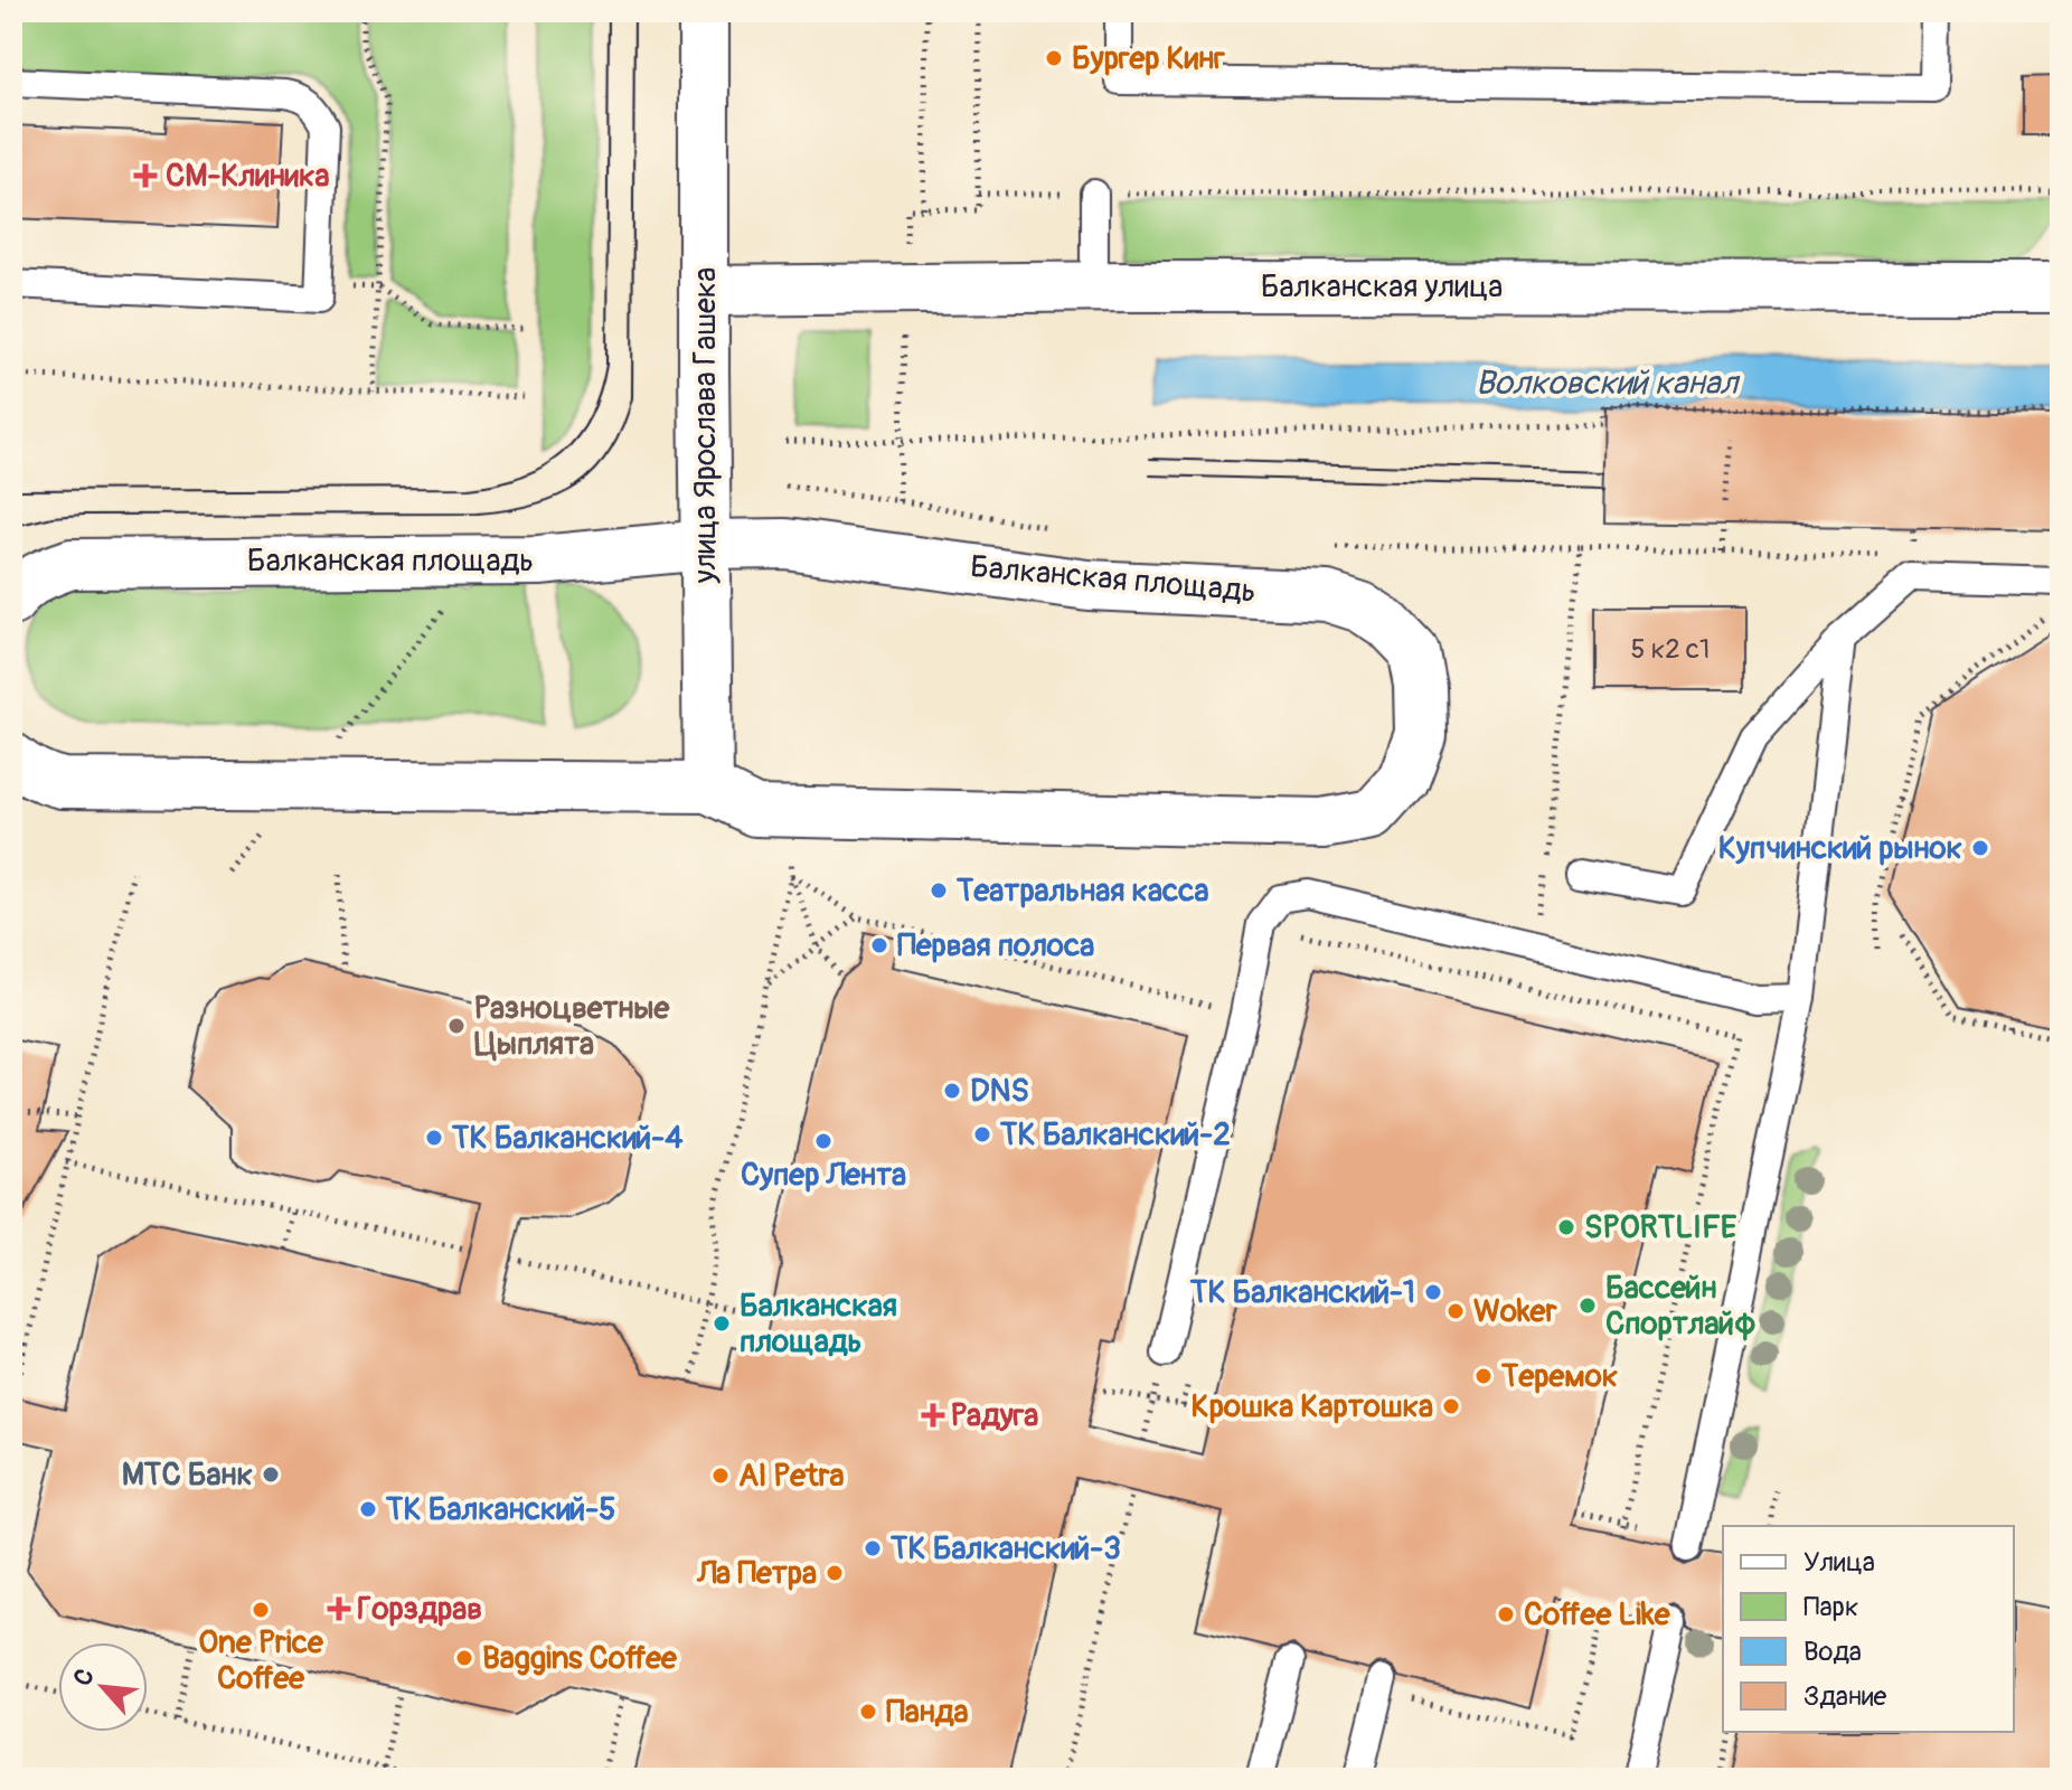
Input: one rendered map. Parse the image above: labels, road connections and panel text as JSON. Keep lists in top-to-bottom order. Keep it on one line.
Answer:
{"streets":{"street":["Балканская улица","улица Ярослава Гашека","Балканская площадь"]},"crossings":[["Балканская улица","улица Ярослава Гашека"],["улица Ярослава Гашека","Балканская площадь"]],"water":["Волковский канал"],"places":{"other":["Бургер Кинг","Купчинский рынок","Театральная касса","Первая полоса","Разноцветные Цыплята","DNS","ТК Балканский-2","ТК Балканский-4","Супер Лента","SPORTLIFE","ТК Балканский-1","Бассейн Спортлайф","Woker","Балканская площадь","Теремок","Крошка Картошка","МТС Банк","Al Petra","ТК Балканский-5","ТК Балканский-3","Ла Петра","One Price Coffee","Coffee Like","Baggins Coffee","Панда"],"health":["СМ-Клиника","Радуга","Горздрав"]},"house_numbers":["5 к2 с1"],"legend":["Улица","Парк","Вода","Здание"],"north":"top left"}
